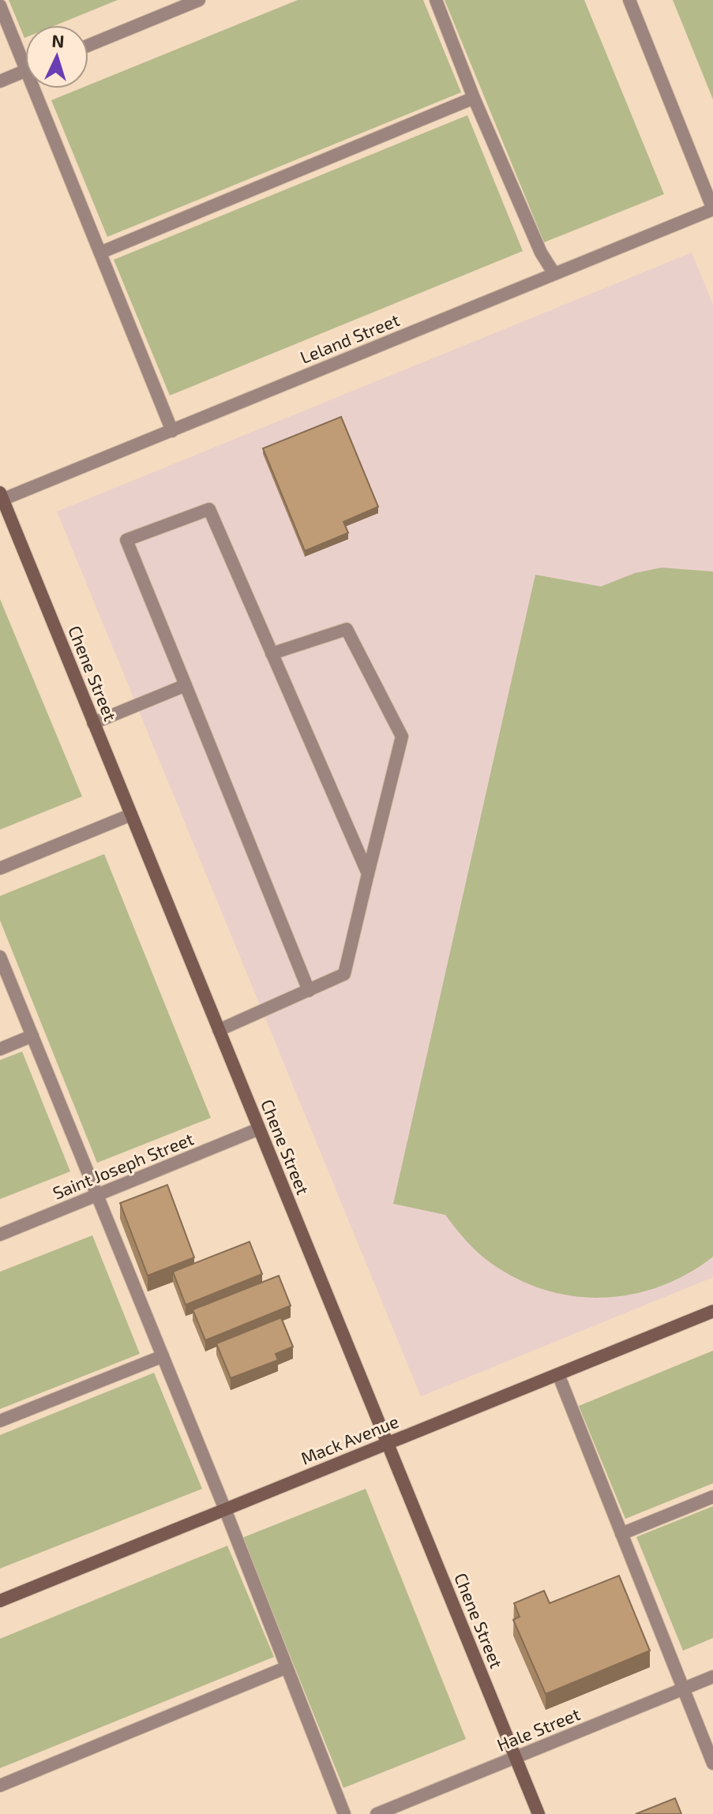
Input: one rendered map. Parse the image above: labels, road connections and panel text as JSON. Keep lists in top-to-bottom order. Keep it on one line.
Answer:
{"streets":{"street":["Leland Street","Chene Street","Saint Joseph Street","Mack Avenue","Hale Street"]},"crossings":[["Leland Street","Chene Street"],["Chene Street","Saint Joseph Street"],["Chene Street","Mack Avenue"],["Chene Street","Hale Street"]],"north":"top"}
